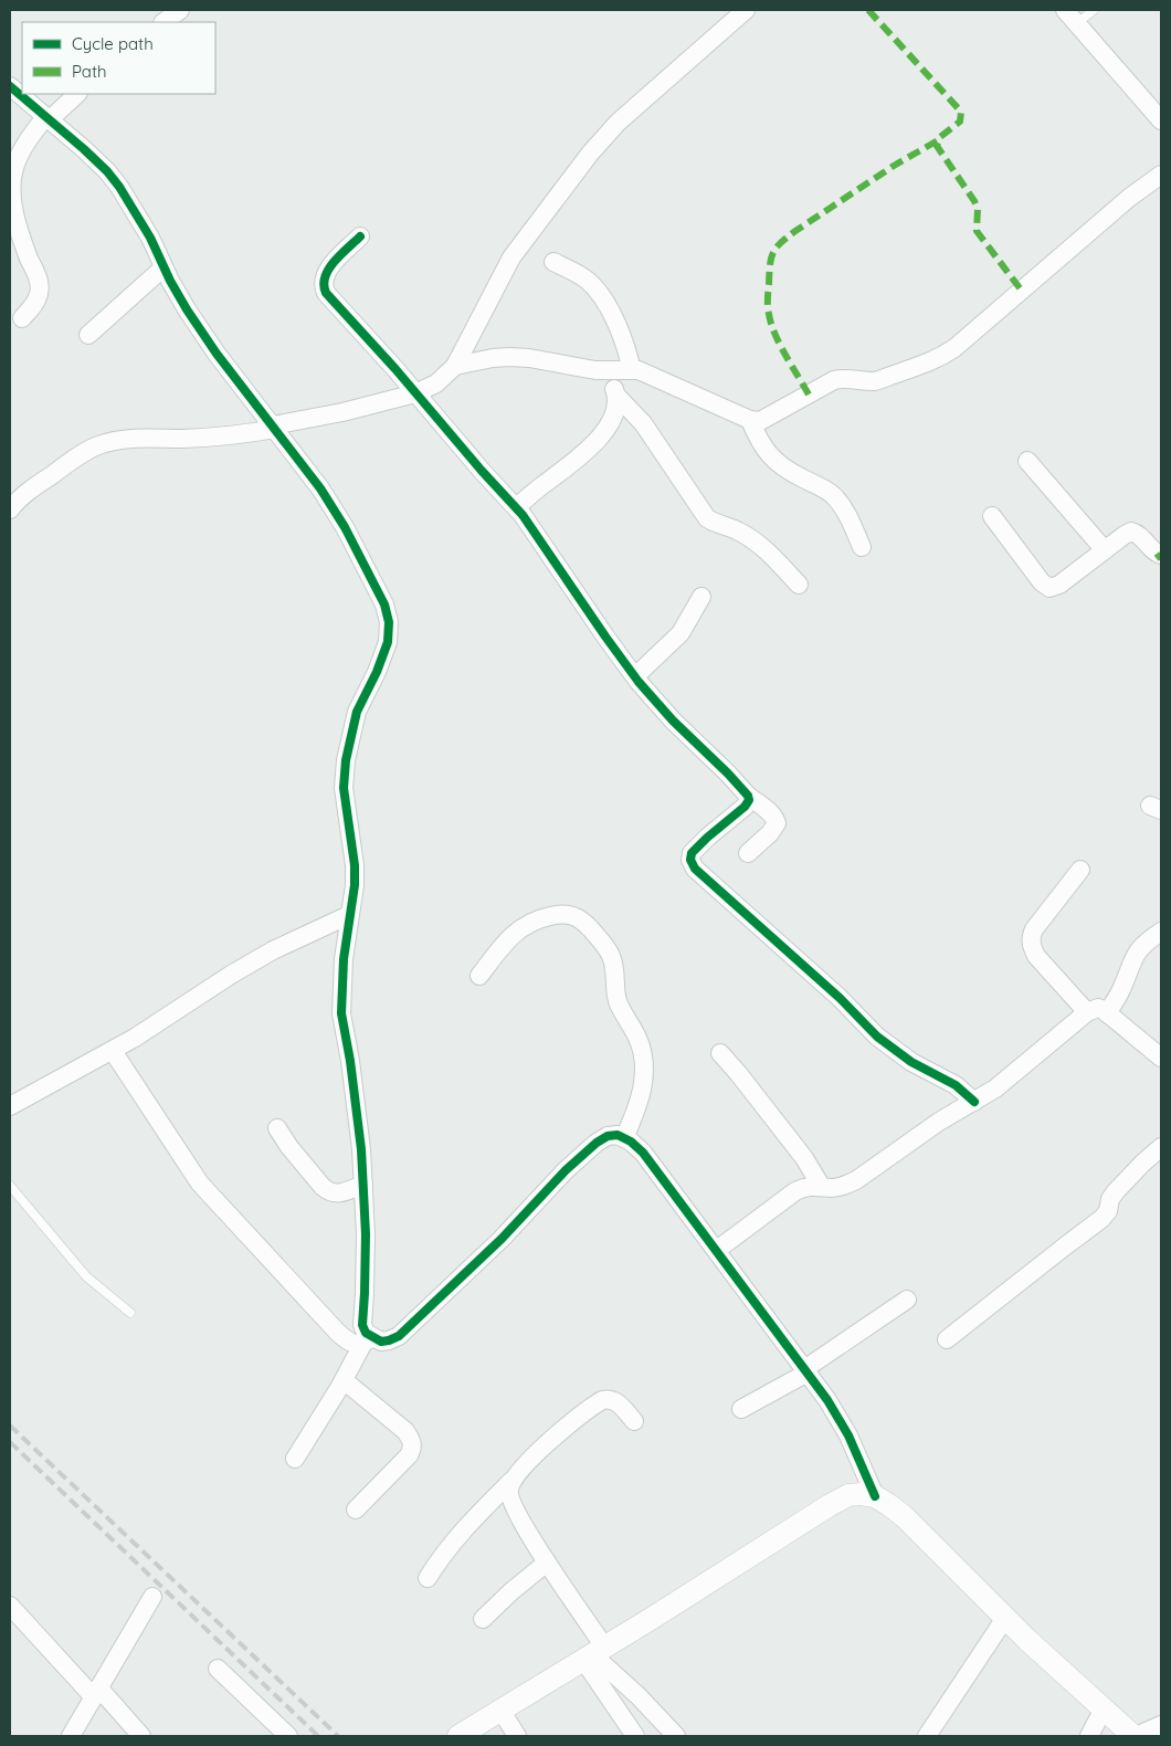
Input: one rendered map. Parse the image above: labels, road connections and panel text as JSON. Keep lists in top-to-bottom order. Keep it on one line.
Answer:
{"legend":["Cycle path","Path"]}
